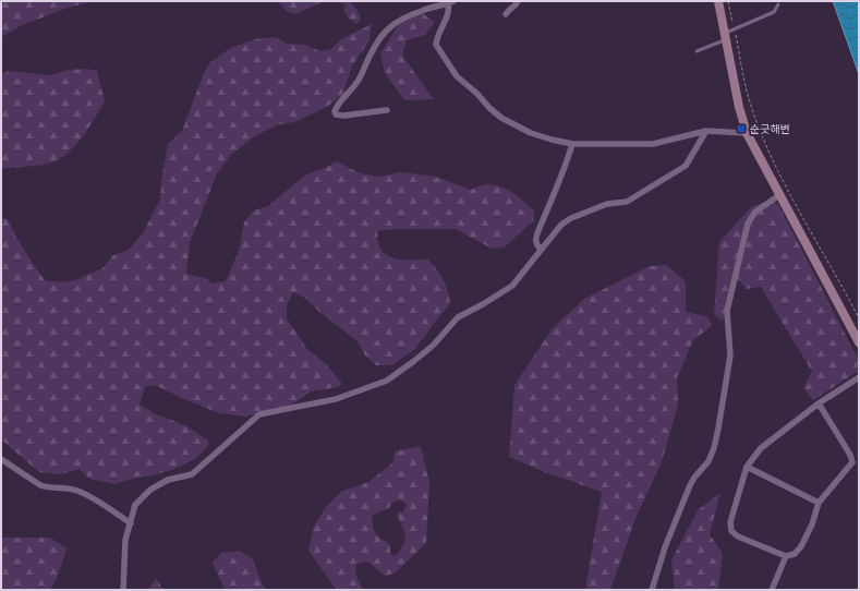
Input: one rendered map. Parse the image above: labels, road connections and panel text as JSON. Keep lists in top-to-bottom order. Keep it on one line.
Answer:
{"places":{"transit":["순긋해변"]}}
